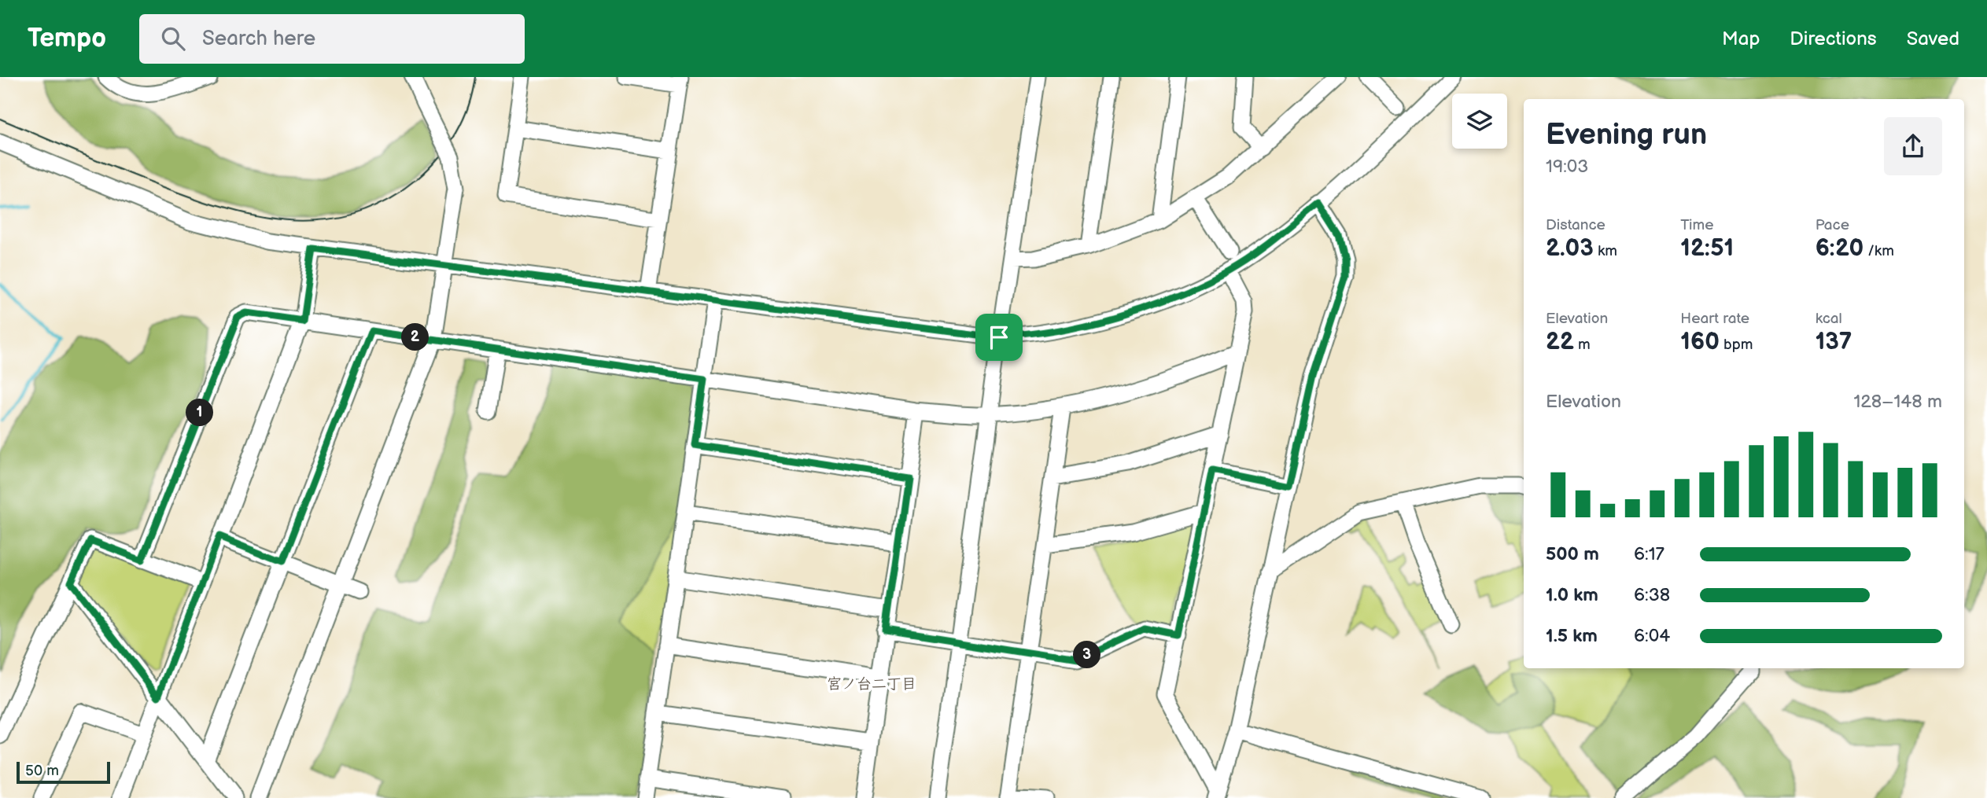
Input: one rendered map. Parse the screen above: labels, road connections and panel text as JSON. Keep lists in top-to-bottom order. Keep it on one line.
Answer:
{"districts":["宮ノ台二丁目"],"scale_bar":"50 m","page":{"header":"Tempo","search":"Search here","nav":["Map","Directions","Saved"],"heading":["Evening run","19:03"],"stats":[["Distance","2.03 km"],["Time","12:51"],["Pace","6:20 /km"],["Elevation","22 m"],["Heart rate","160 bpm"],["kcal","137"]],"pins":["2","1","3"],"chart":["Elevation","128–148 m"],"list":[{"name":"500 m","note":"6:17"},{"name":"1.0 km","note":"6:38"},{"name":"1.5 km","note":"6:04"}],"scale":"50 m"}}
